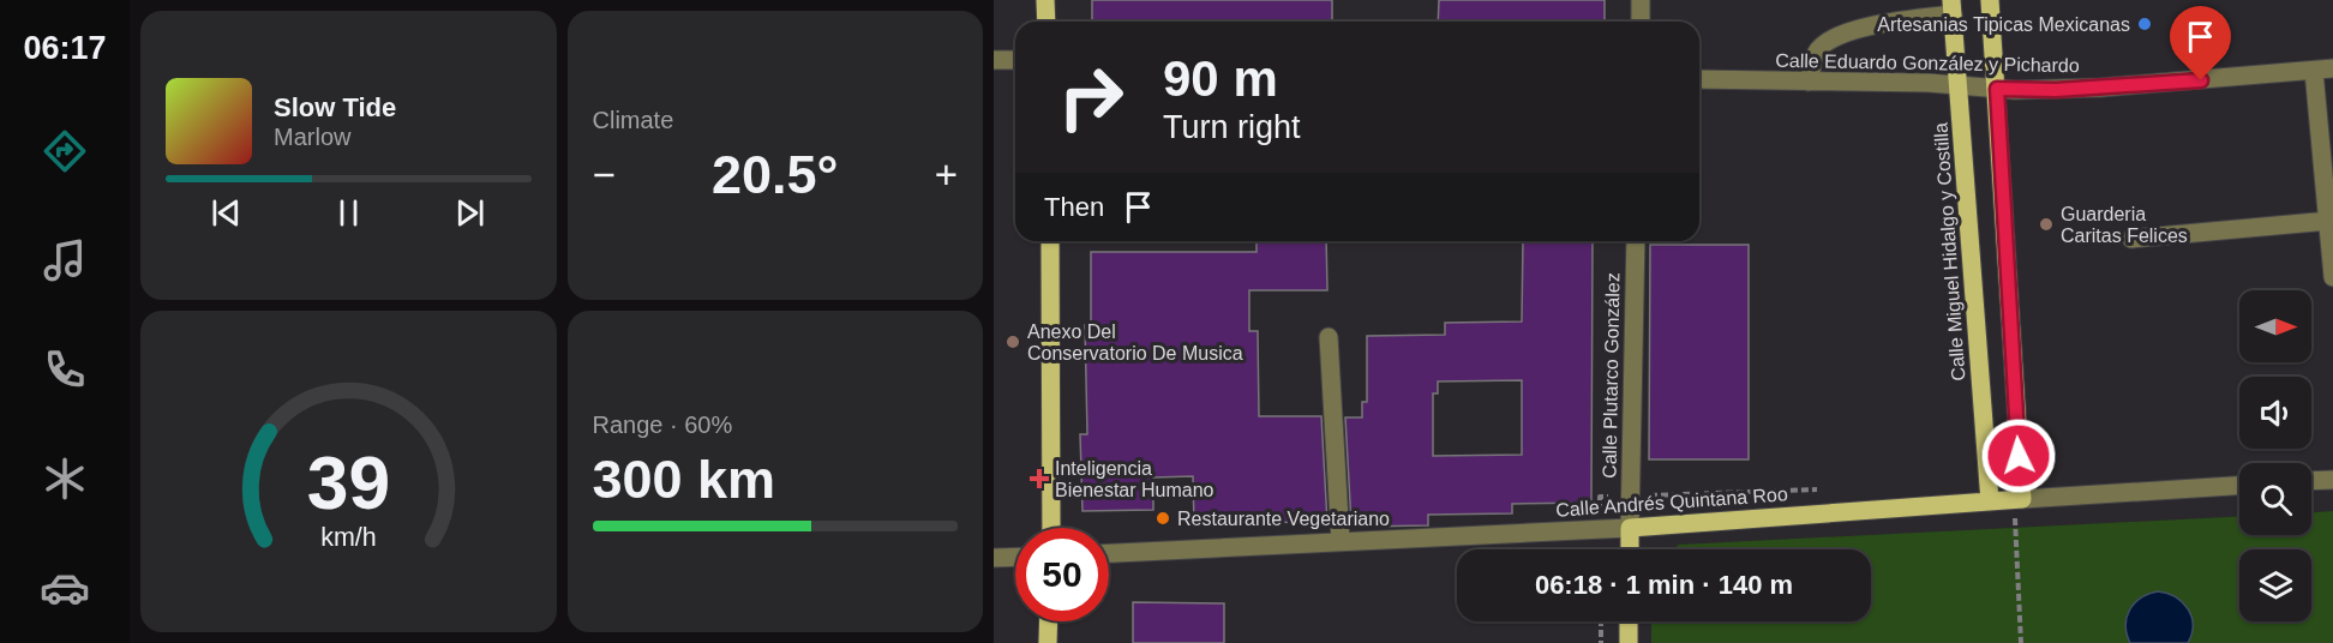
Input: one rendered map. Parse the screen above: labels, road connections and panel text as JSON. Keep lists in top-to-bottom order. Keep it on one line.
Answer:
{"streets":{"main road":["Calle Miguel Hidalgo y Costilla","Calle Plutarco González","Calle Andrés Quintana Roo"],"street":["Calle Eduardo González y Pichardo"]},"crossings":[["Calle Eduardo González y Pichardo","Calle Miguel Hidalgo y Costilla"],["Calle Miguel Hidalgo y Costilla","Calle Andrés Quintana Roo"],["Calle Plutarco González","Calle Andrés Quintana Roo"]],"places":{"other":["Artesanias Tipicas Mexicanas","Guarderia Caritas Felices","Anexo Del Conservatorio De Musica","Restaurante Vegetariano"],"health":["Inteligencia Bienestar Humano"]},"north":"right","page":{"tabs":"06:17","tile":["Climate",["Range · 60%","300 km"]],"turn":["90 m","Turn right"],"song":["Slow Tide","Marlow"],"heat":["−","20.5°","+"],"then":"Then","limit":"50","trip":"06:18 · 1 min · 140 m","gauge":["39","km/h"]}}
